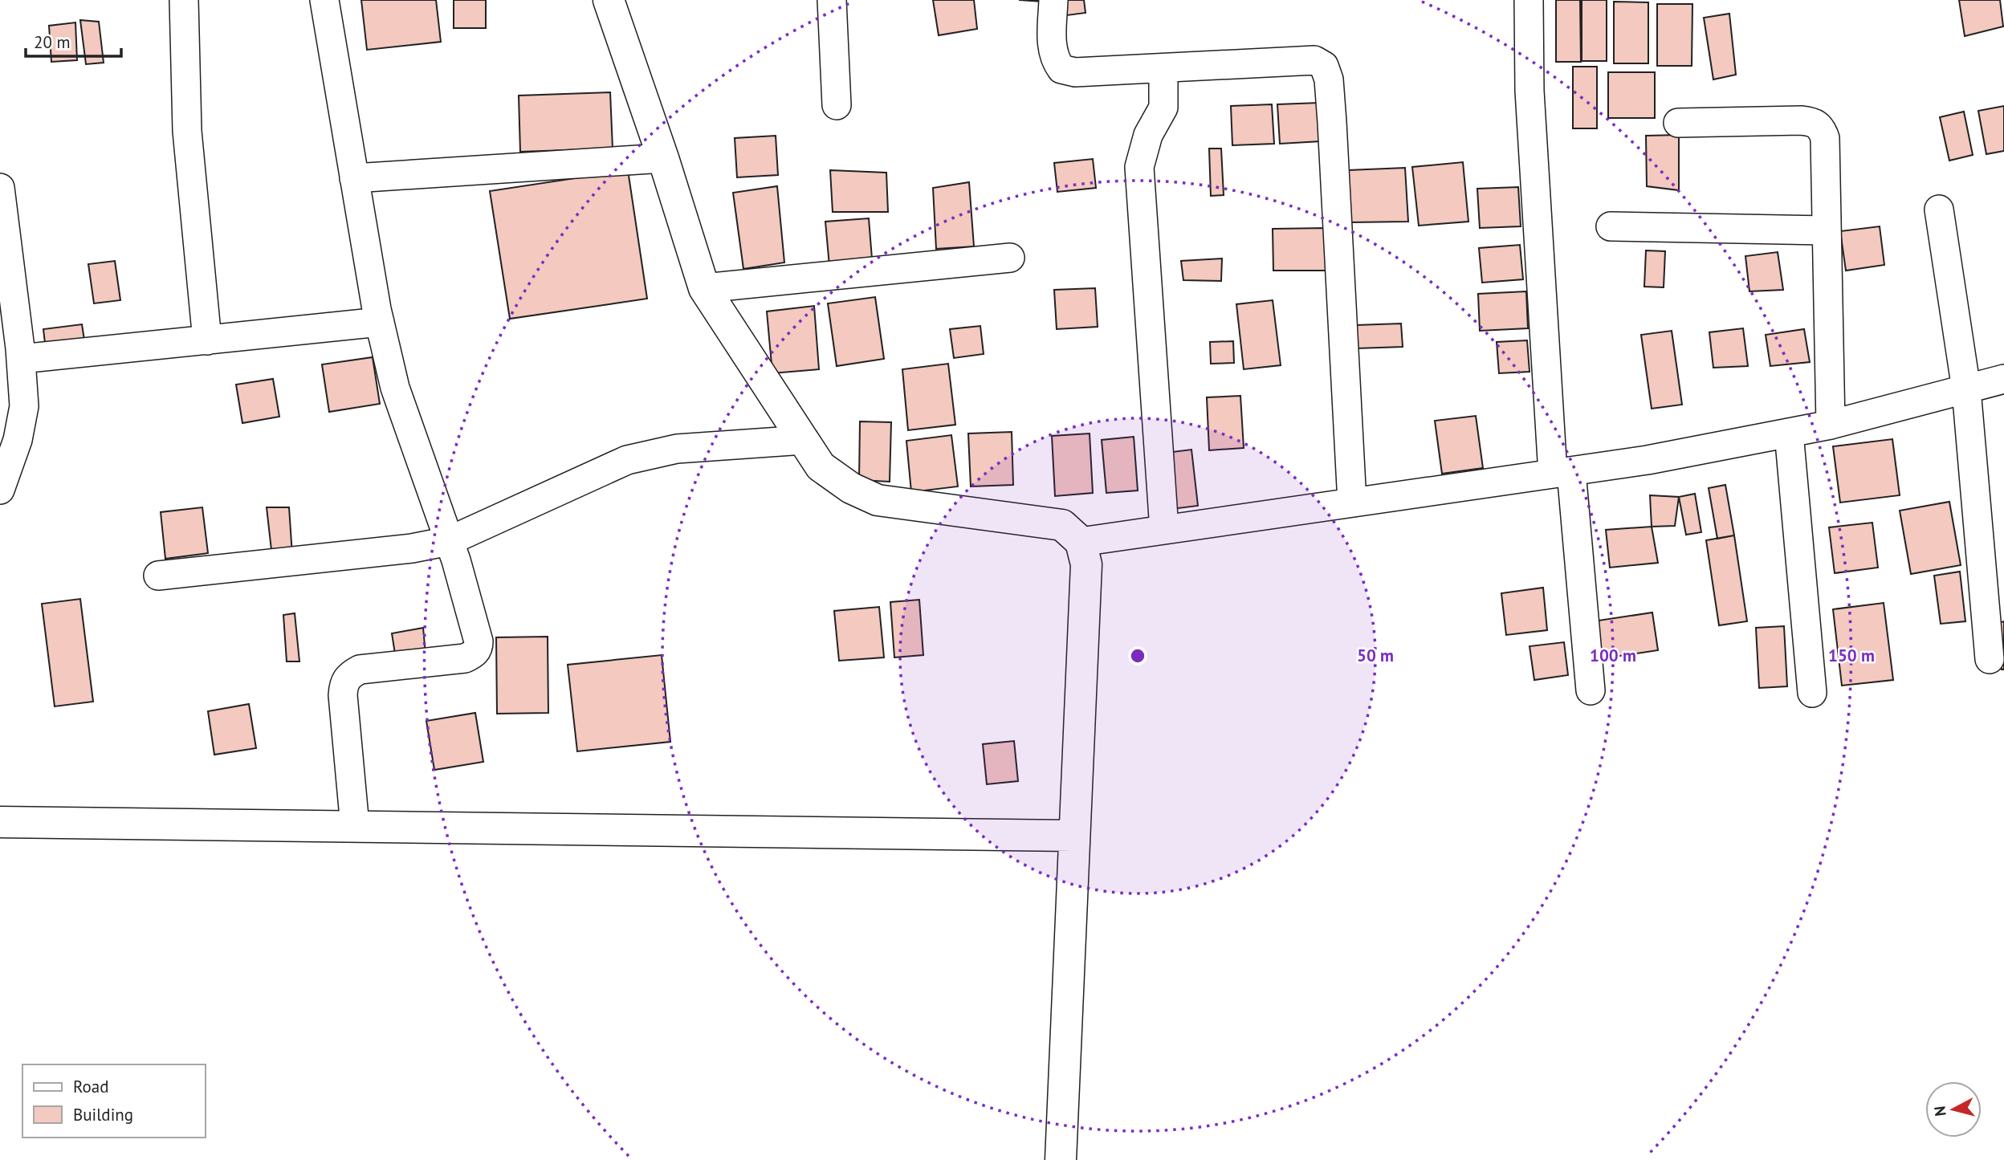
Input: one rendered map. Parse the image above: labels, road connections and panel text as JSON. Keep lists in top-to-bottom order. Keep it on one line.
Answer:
{"legend":["Road","Building"],"scale_bar":"20 m","north":"left","rings":["50 m","100 m","150 m"]}
